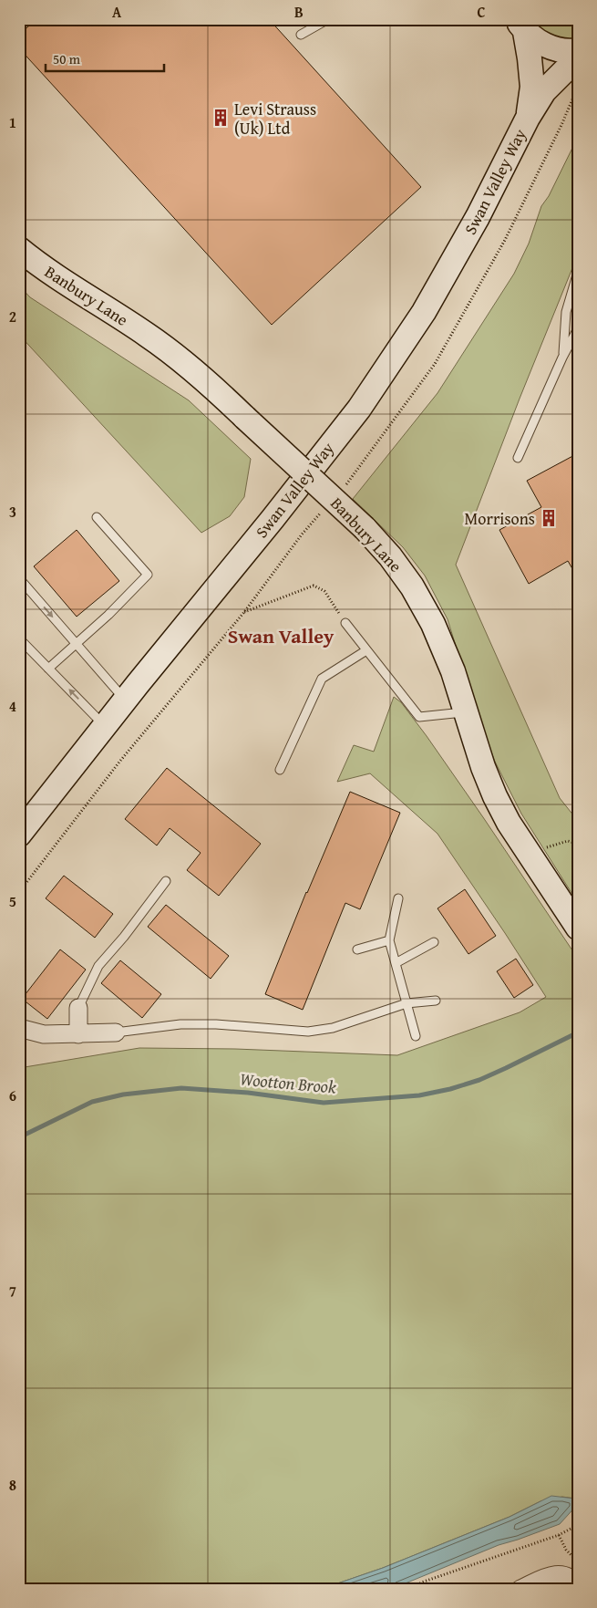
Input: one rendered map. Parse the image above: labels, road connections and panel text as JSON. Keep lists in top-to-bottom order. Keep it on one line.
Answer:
{"streets":{"street":["Swan Valley Way","Banbury Lane"]},"districts":["Swan Valley"],"water":["Wootton Brook"],"places":{"building":["Levi Strauss (Uk) Ltd","Morrisons"]},"scale_bar":"50 m","grid":{"columns":["A","B","C"],"rows":["1","2","3","4","5","6","7","8"]}}
